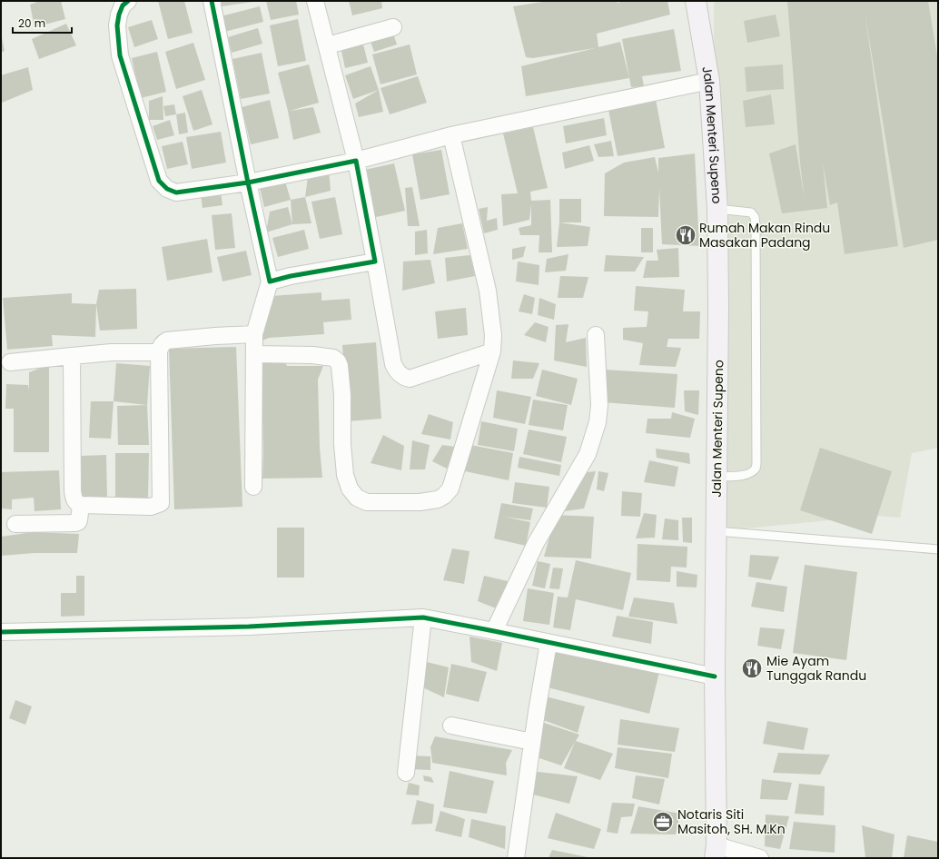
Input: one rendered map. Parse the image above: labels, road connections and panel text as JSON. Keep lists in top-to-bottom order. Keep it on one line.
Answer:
{"streets":{"main road":["Jalan Menteri Supeno"]},"places":{"restaurant":["Rumah Makan Rindu Masakan Padang","Mie Ayam Tunggak Randu"],"office":["Notaris Siti Masitoh, SH. M.Kn"]},"scale_bar":"20 m"}
